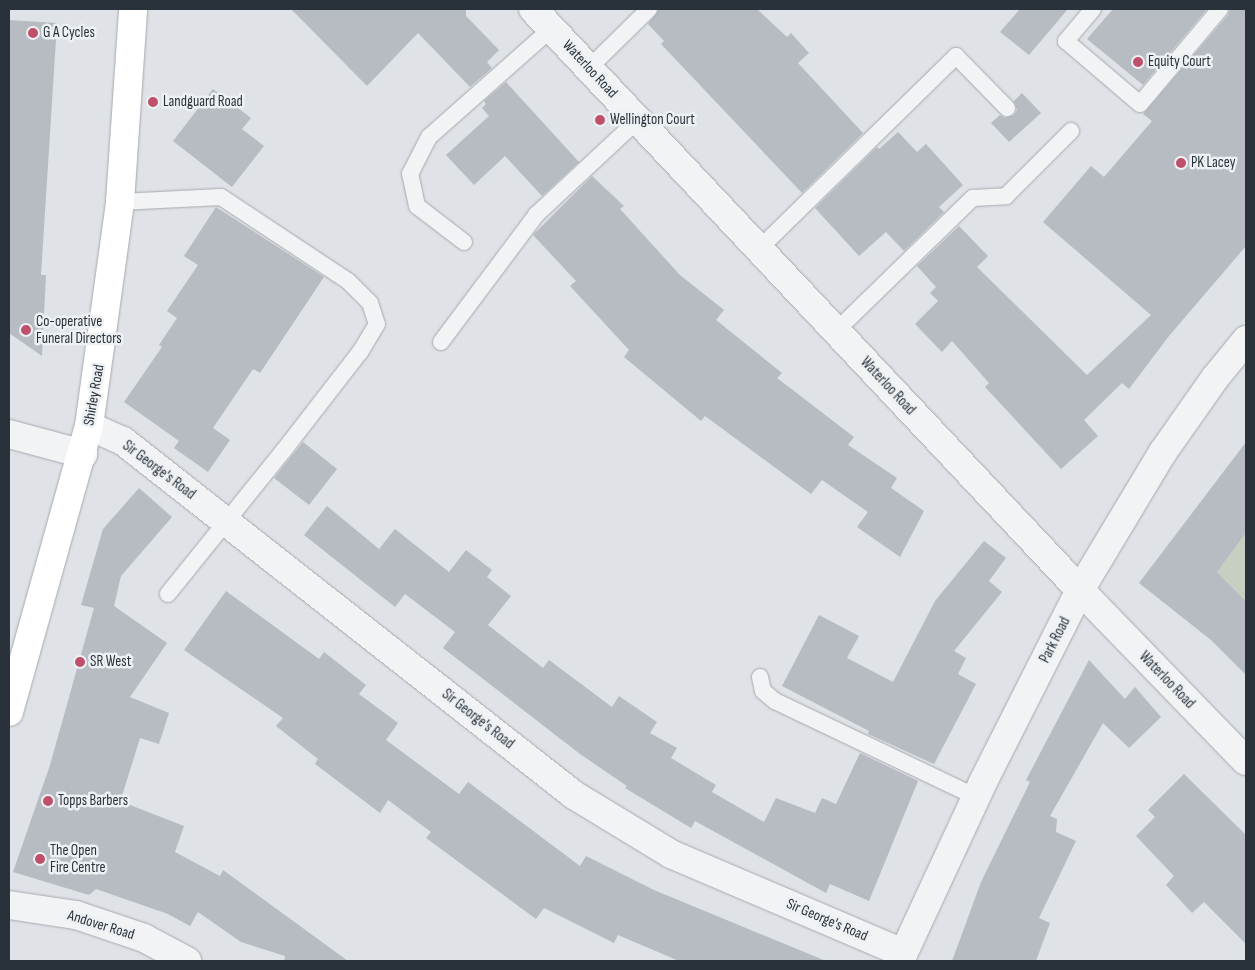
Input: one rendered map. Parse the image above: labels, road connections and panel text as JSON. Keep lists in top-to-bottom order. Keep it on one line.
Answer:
{"streets":{"main road":["Shirley Road"],"street":["Waterloo Road","Sir George's Road","Park Road","Andover Road"]},"crossings":[["Waterloo Road","Park Road"],["Shirley Road","Sir George's Road"],["Sir George's Road","Park Road"]],"places":["G A Cycles","Equity Court","Landguard Road","Wellington Court","PK Lacey","Co-operative Funeral Directors","SR West","Topps Barbers","The Open Fire Centre"]}
